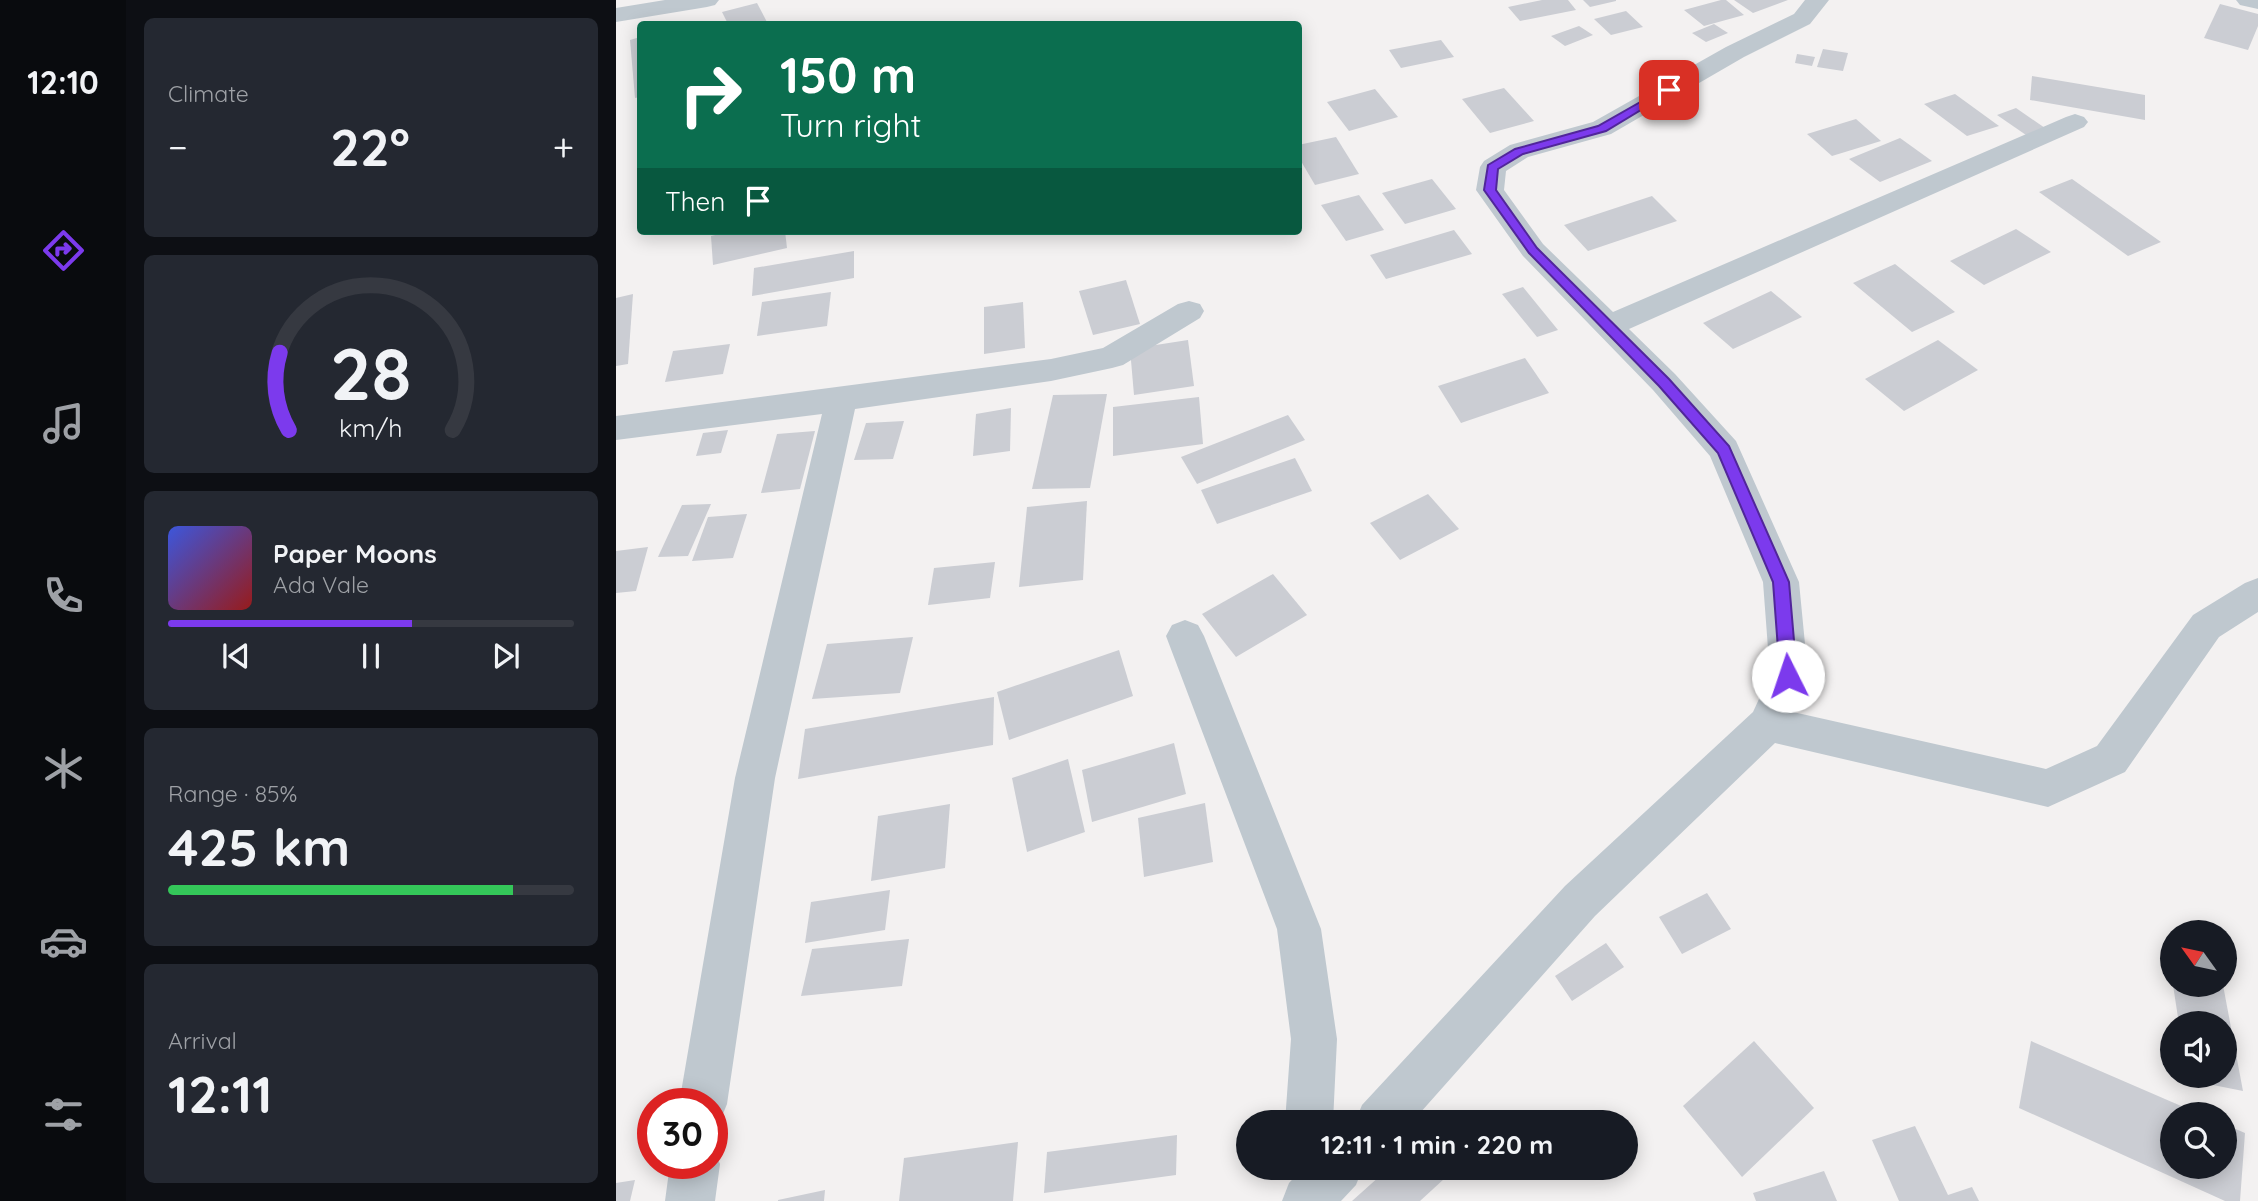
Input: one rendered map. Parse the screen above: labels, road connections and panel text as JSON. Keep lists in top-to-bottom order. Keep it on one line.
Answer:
{"north":"top left","page":{"tabs":"12:10","tile":["Climate",["Range · 85%","425 km"],["Arrival","12:11"]],"turn":["150 m","Turn right"],"heat":["−","22°","+"],"then":"Then","song":["Paper Moons","Ada Vale"],"limit":"30","trip":"12:11 · 1 min · 220 m","gauge":["28","km/h"]}}
